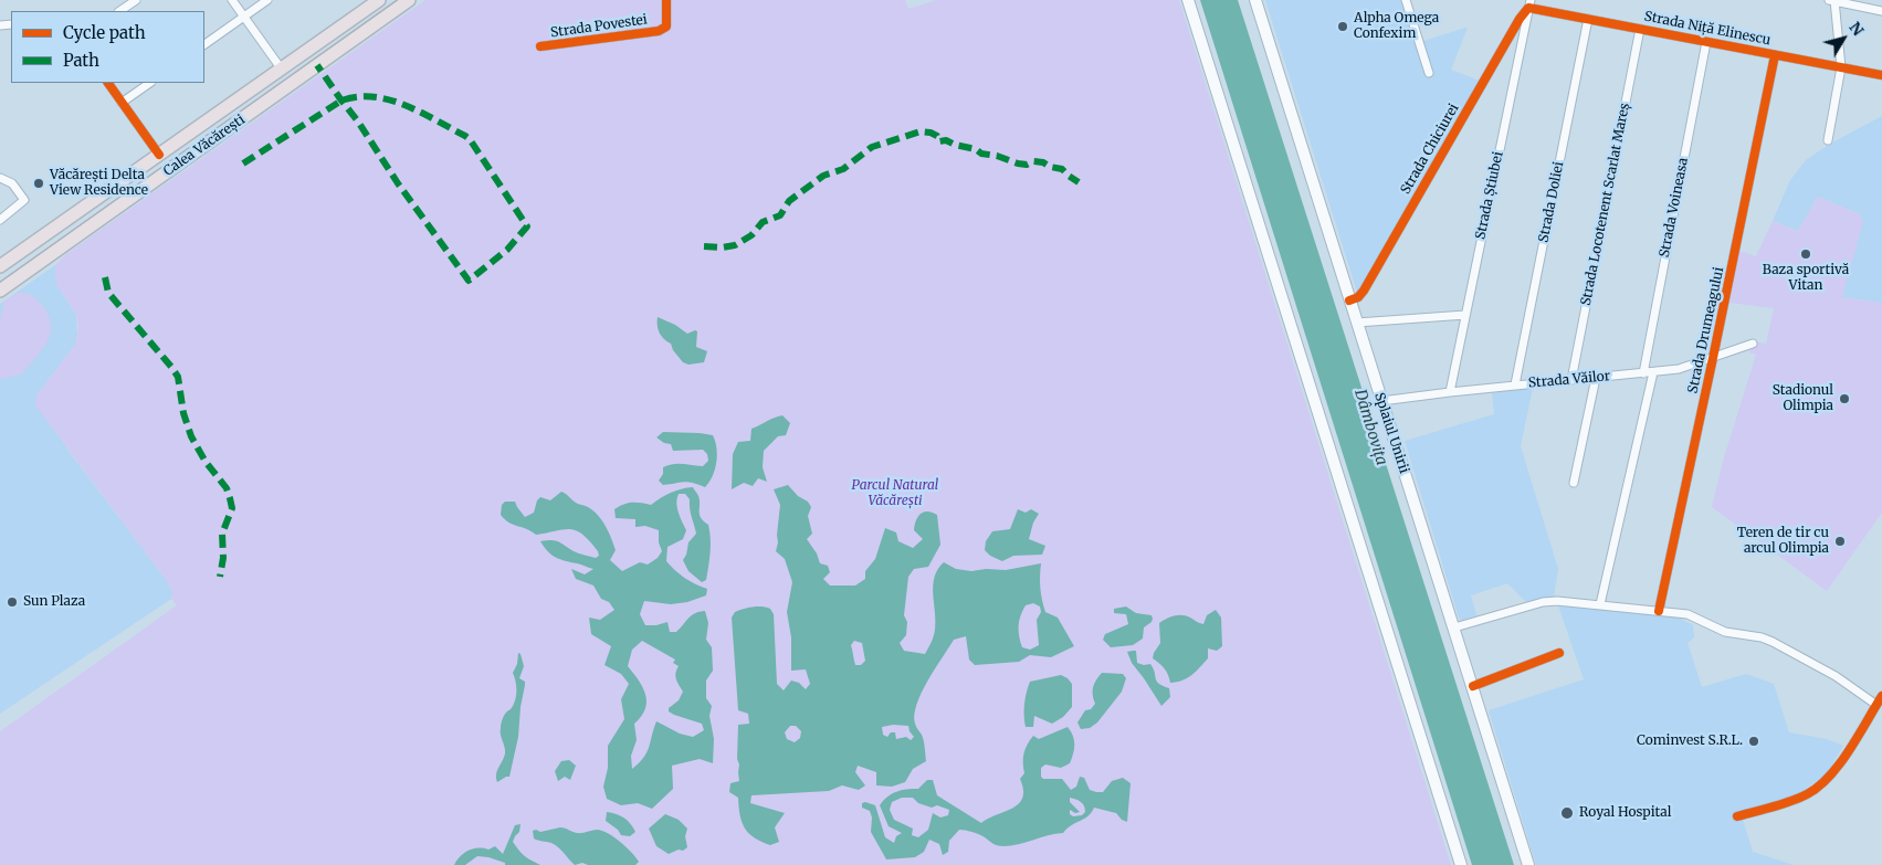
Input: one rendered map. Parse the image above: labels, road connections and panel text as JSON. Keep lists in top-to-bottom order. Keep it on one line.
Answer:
{"streets":{"main road":["Calea Văcărești","Splaiul Unirii"],"street":["Strada Povestei","Strada Niță Elinescu","Strada Chiciurei","Strada Știubei","Strada Doliei","Strada Locotenent Scarlat Mareș","Strada Voineasa","Strada Drumeagului","Strada Văilor"]},"crossings":[["Strada Niță Elinescu","Strada Chiciurei"],["Strada Niță Elinescu","Strada Știubei"],["Strada Niță Elinescu","Strada Doliei"],["Strada Niță Elinescu","Strada Locotenent Scarlat Mareș"],["Strada Niță Elinescu","Strada Voineasa"],["Strada Niță Elinescu","Strada Drumeagului"],["Strada Chiciurei","Strada Știubei"],["Strada Chiciurei","Splaiul Unirii"],["Strada Știubei","Strada Văilor"],["Strada Doliei","Strada Văilor"],["Strada Locotenent Scarlat Mareș","Strada Văilor"],["Strada Voineasa","Strada Văilor"],["Strada Drumeagului","Strada Văilor"],["Strada Văilor","Splaiul Unirii"]],"water":["Dâmbovița"],"parks":["Parcul Natural Văcărești"],"places":["Alpha Omega Confexim","Văcărești Delta View Residence","Baza sportivă Vitan","Stadionul Olimpia","Teren de tir cu arcul Olimpia","Sun Plaza","Cominvest S.R.L.","Royal Hospital"],"legend":["Cycle path","Path"],"north":"top right"}
